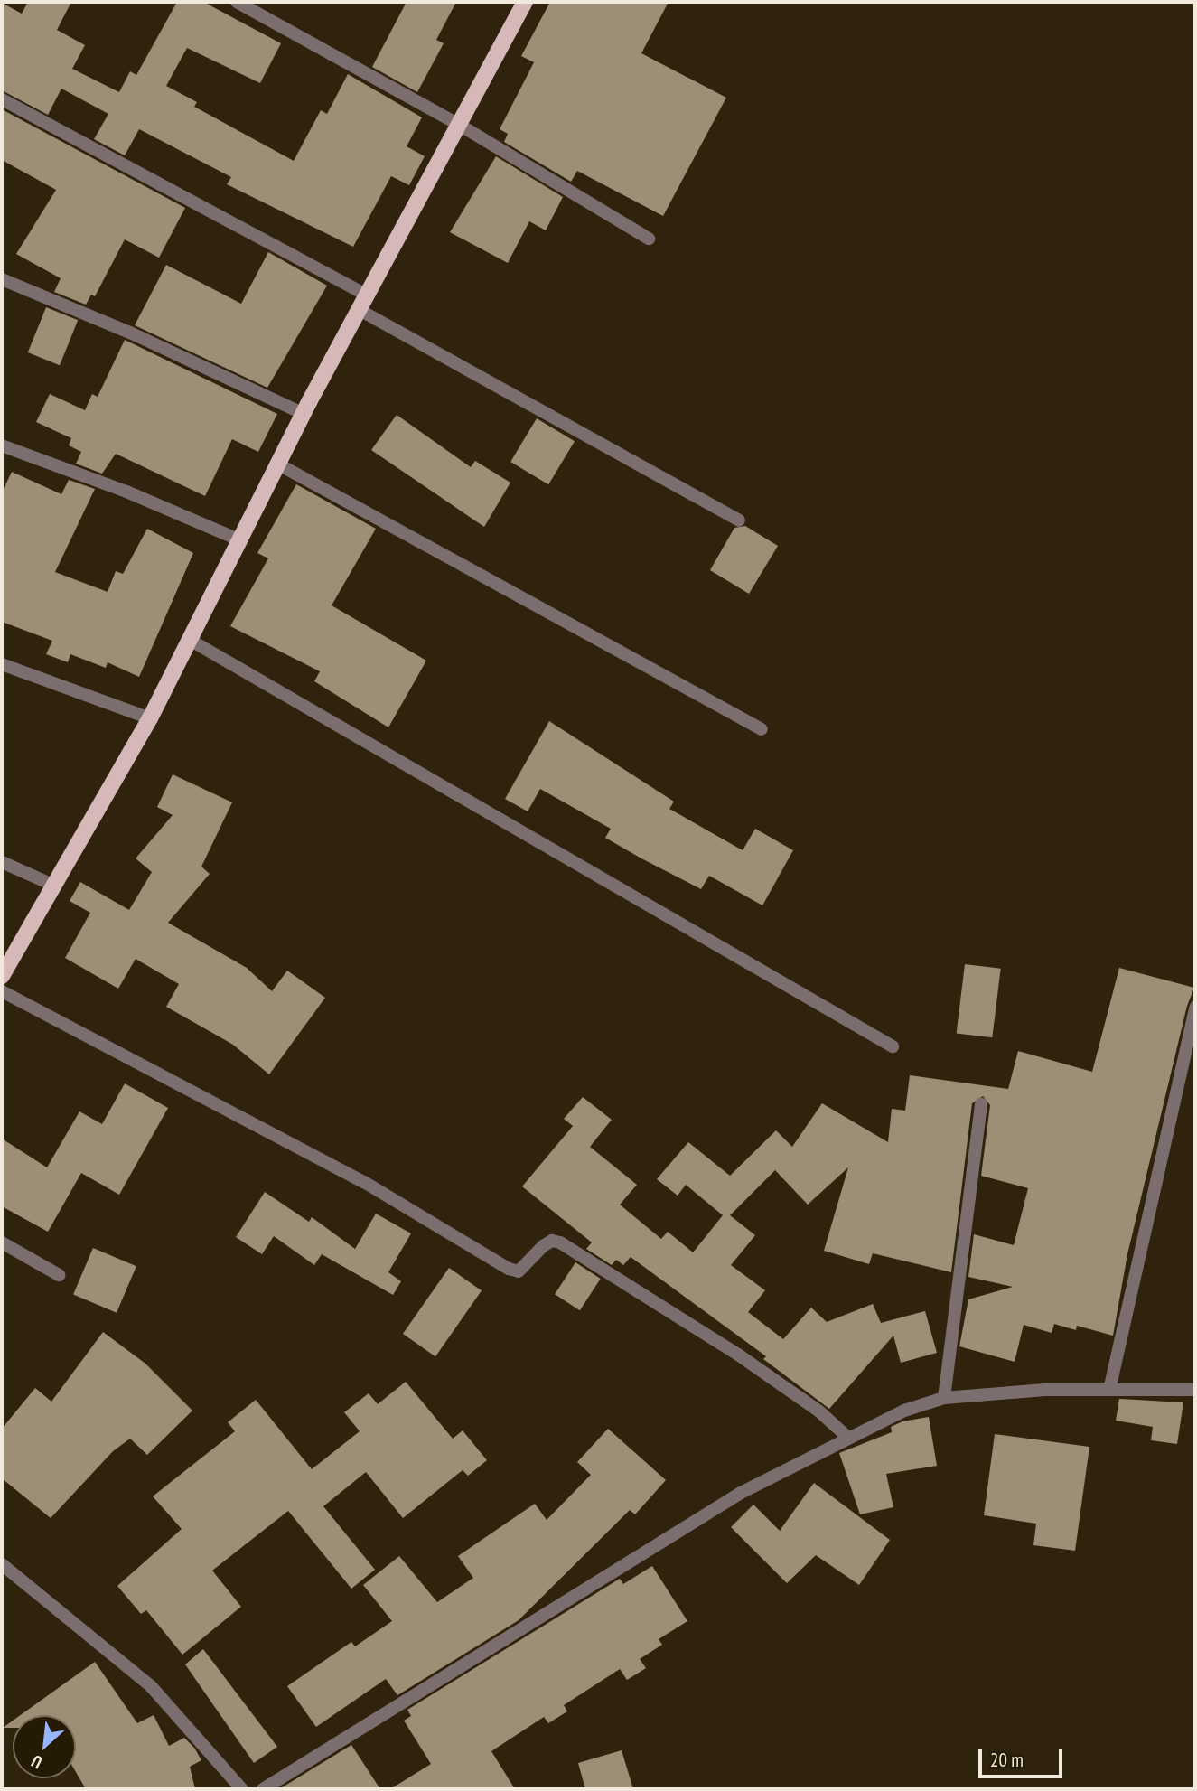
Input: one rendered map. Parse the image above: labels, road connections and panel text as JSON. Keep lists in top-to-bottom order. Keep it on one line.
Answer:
{"scale_bar":"20 m","north":"bottom left"}
